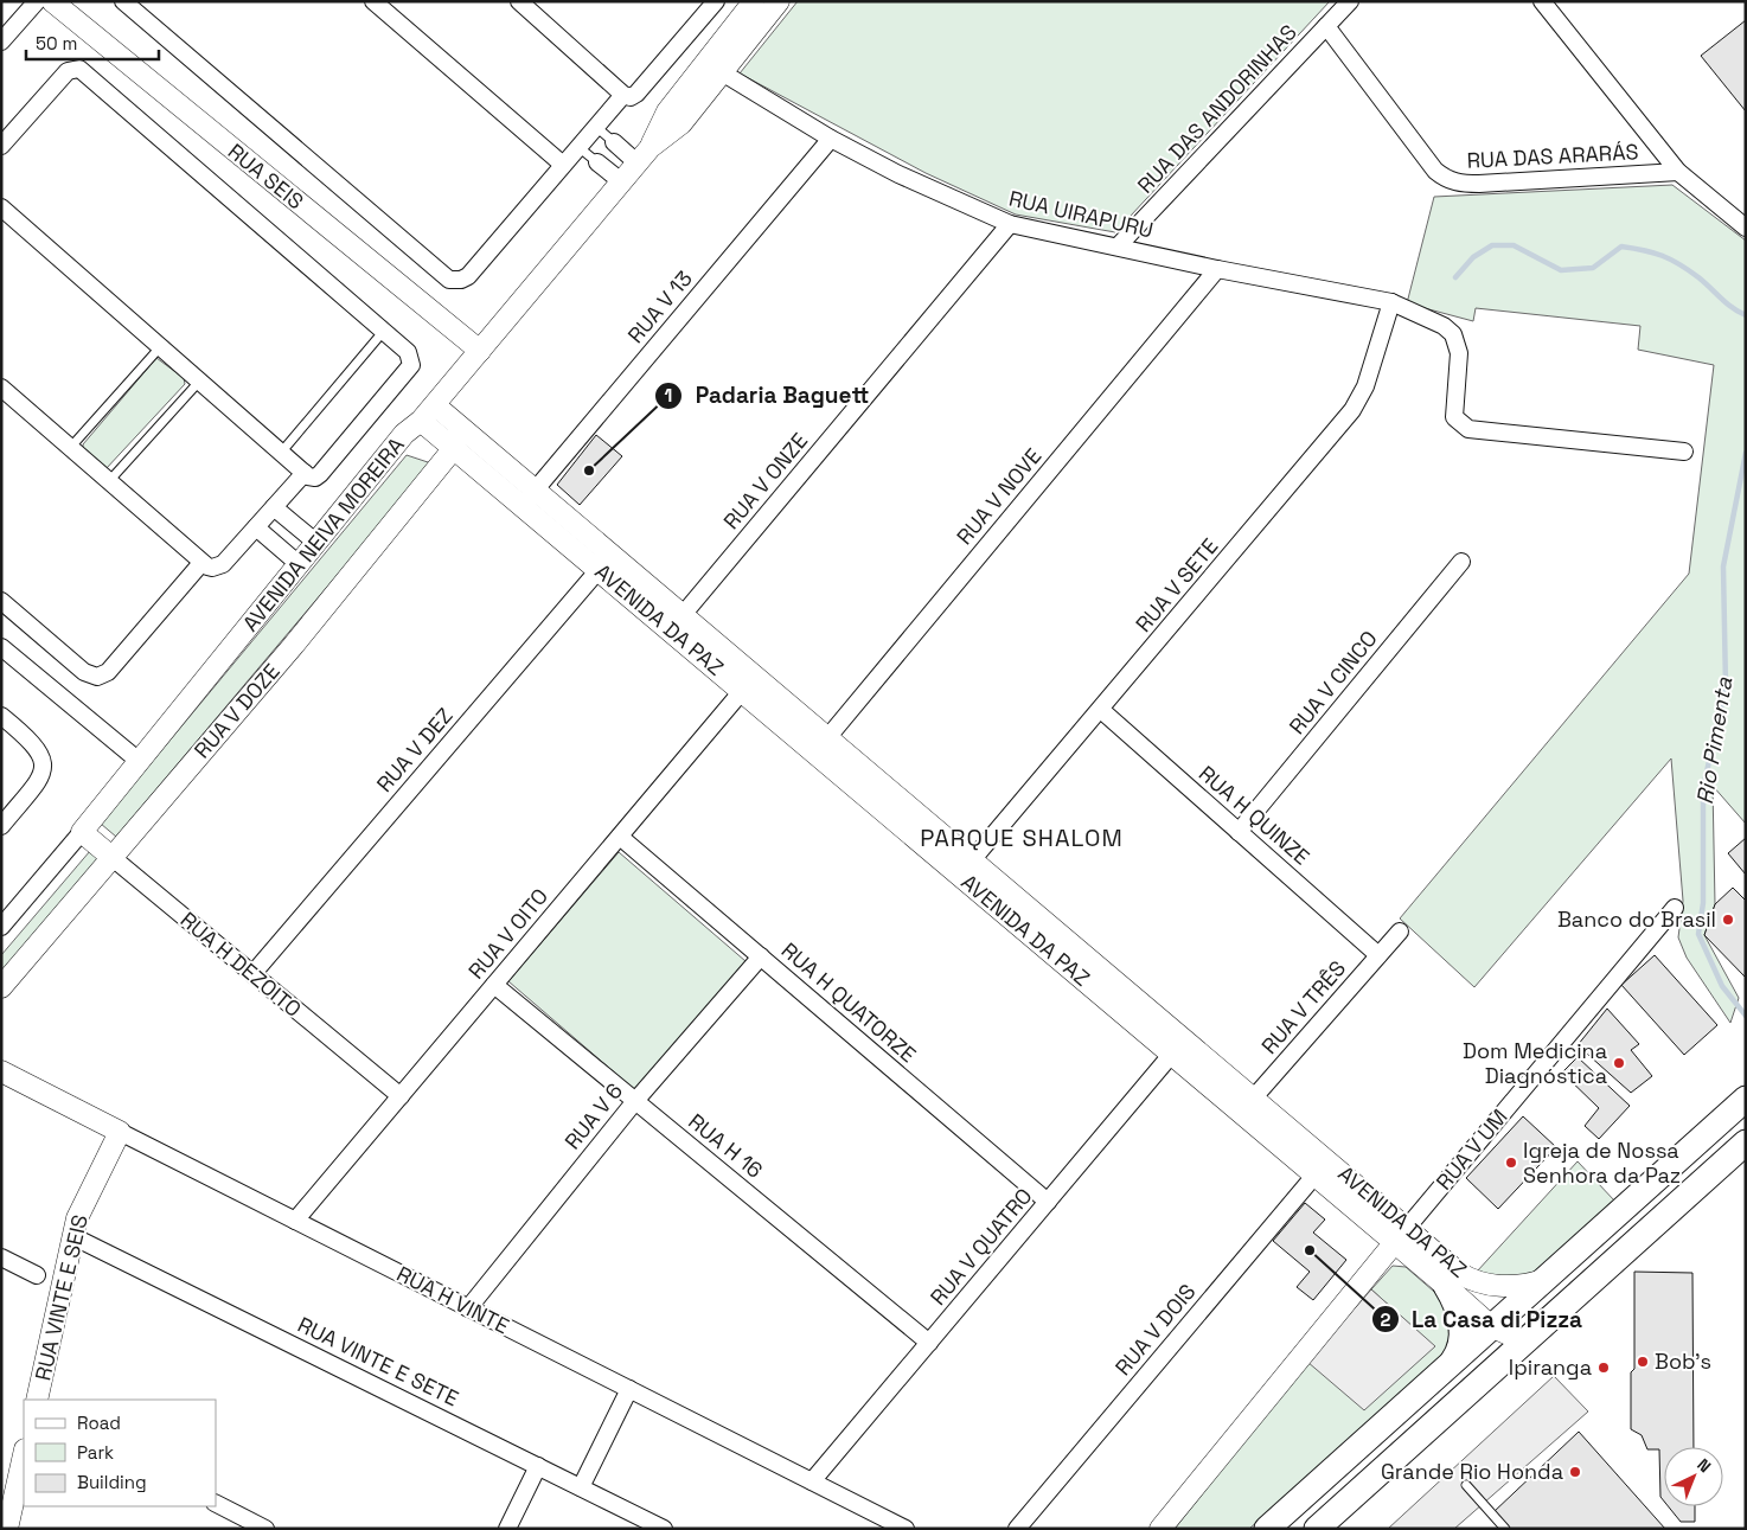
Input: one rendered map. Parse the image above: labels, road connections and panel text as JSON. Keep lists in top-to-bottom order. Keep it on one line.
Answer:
{"streets":{"street":["RUA DAS ANDORINHAS","RUA DAS ARARÁS","RUA SEIS","RUA UIRAPURU","RUA V 13","RUA V ONZE","RUA V NOVE","AVENIDA NEIVA MOREIRA","RUA V SETE","AVENIDA DA PAZ","RUA V CINCO","RUA V DOZE","RUA V DEZ","RUA H QUINZE","RUA V OITO","RUA H DEZOITO","RUA H QUATORZE","RUA V TRÊS","RUA V 6","RUA H 16","RUA V UM","RUA V QUATRO","RUA VINTE E SEIS","RUA H VINTE","RUA V DOIS","RUA VINTE E SETE"]},"crossings":[["RUA DAS ANDORINHAS","RUA DAS ARARÁS"],["RUA DAS ANDORINHAS","RUA UIRAPURU"],["RUA SEIS","AVENIDA NEIVA MOREIRA"],["RUA UIRAPURU","RUA V 13"],["RUA UIRAPURU","RUA V ONZE"],["RUA UIRAPURU","RUA V NOVE"],["RUA UIRAPURU","AVENIDA NEIVA MOREIRA"],["RUA UIRAPURU","RUA V SETE"],["RUA V 13","AVENIDA DA PAZ"],["RUA V ONZE","AVENIDA DA PAZ"],["RUA V NOVE","AVENIDA DA PAZ"],["AVENIDA NEIVA MOREIRA","AVENIDA DA PAZ"],["AVENIDA NEIVA MOREIRA","RUA H DEZOITO"],["RUA V SETE","AVENIDA DA PAZ"],["RUA V SETE","RUA H QUINZE"],["AVENIDA DA PAZ","RUA V DOZE"],["AVENIDA DA PAZ","RUA V DEZ"],["AVENIDA DA PAZ","RUA V OITO"],["AVENIDA DA PAZ","RUA V TRÊS"],["AVENIDA DA PAZ","RUA V UM"],["AVENIDA DA PAZ","RUA V QUATRO"],["AVENIDA DA PAZ","RUA V DOIS"],["RUA V CINCO","RUA H QUINZE"],["RUA V DOZE","RUA H DEZOITO"],["RUA V DEZ","RUA H DEZOITO"],["RUA H QUINZE","RUA V TRÊS"],["RUA V OITO","RUA H DEZOITO"],["RUA V OITO","RUA H QUATORZE"],["RUA V OITO","RUA H 16"],["RUA V OITO","RUA H VINTE"],["RUA H QUATORZE","RUA V 6"],["RUA H QUATORZE","RUA V QUATRO"],["RUA V 6","RUA H 16"],["RUA V 6","RUA H VINTE"],["RUA H 16","RUA V QUATRO"],["RUA V QUATRO","RUA H VINTE"],["RUA VINTE E SEIS","RUA H VINTE"],["RUA VINTE E SEIS","RUA VINTE E SETE"]],"districts":["PARQUE SHALOM"],"water":["Rio Pimenta"],"places":["Padaria Baguett","Banco do Brasil","Dom Medicina Diagnóstica","Igreja de Nossa Senhora da Paz","La Casa di Pizza","Bob's","Ipiranga","Grande Rio Honda"],"legend":["Road","Park","Building"],"scale_bar":"50 m","north":"top right"}
